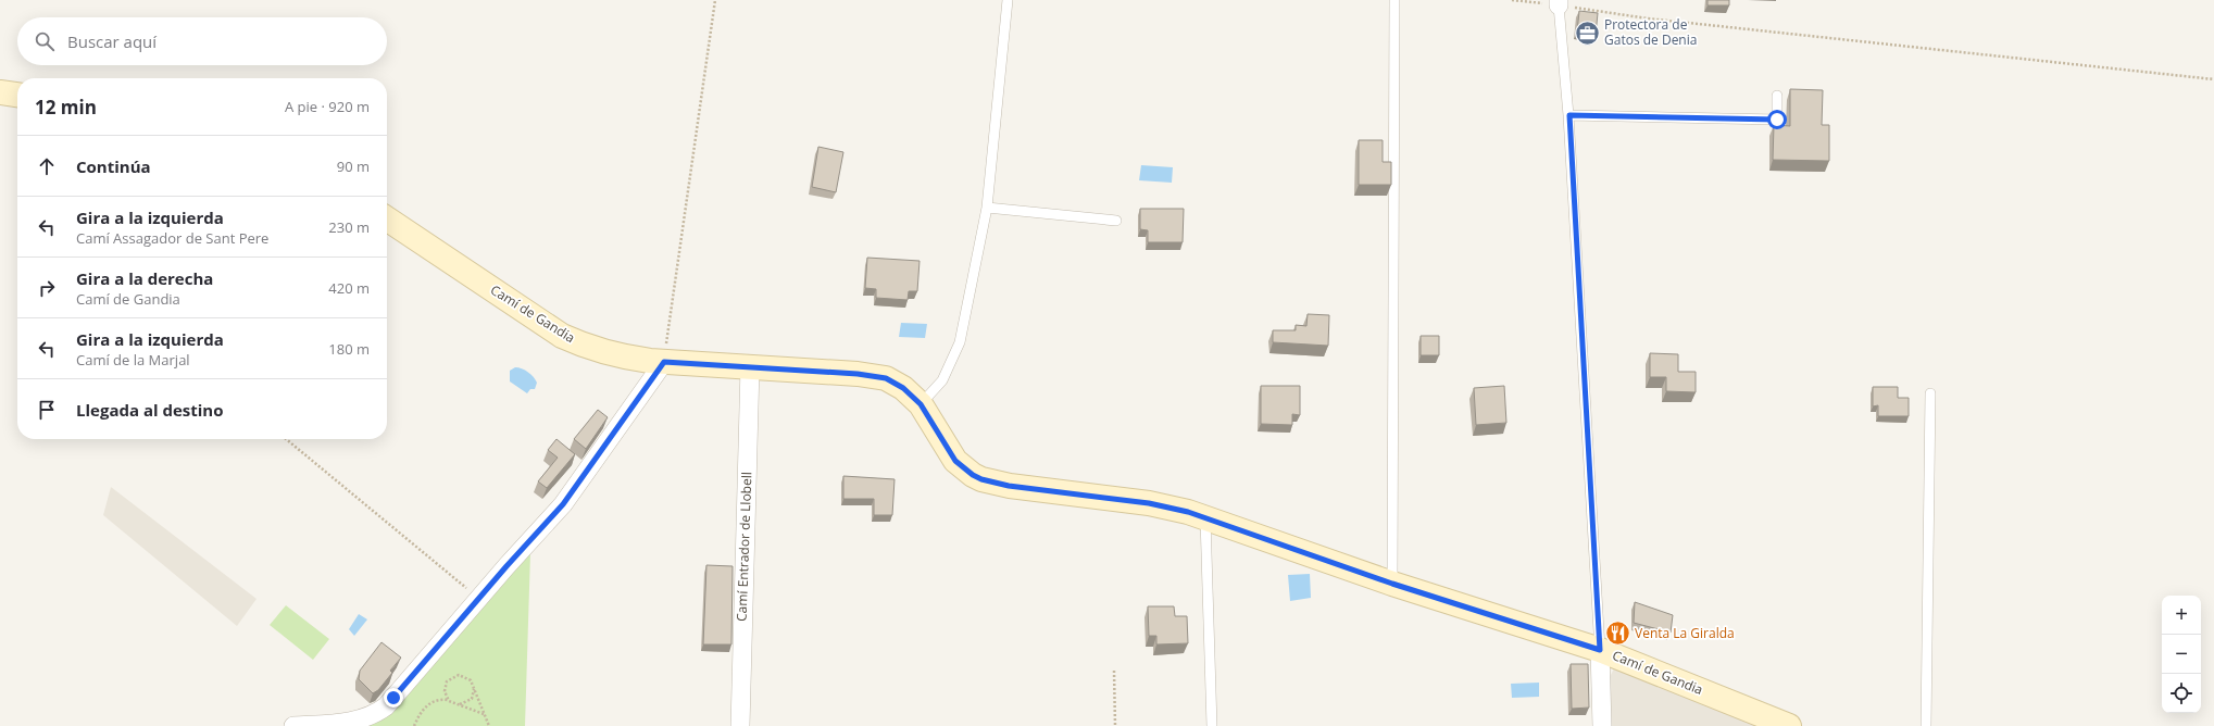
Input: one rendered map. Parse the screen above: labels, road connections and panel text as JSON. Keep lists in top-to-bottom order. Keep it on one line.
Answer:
{"streets":{"main road":["Camí de Gandia"],"street":["Camí Entrador de Llobell"]},"crossings":[["Camí de Gandia","Camí Entrador de Llobell"]],"places":{"office":["Protectora de Gatos de Denia"],"restaurant":["Venta La Giralda"]},"page":{"search":"Buscar aquí","heading":["12 min","A pie · 920 m"],"list":[["Continúa","90 m"],["Gira a la izquierda","Camí Assagador de Sant Pere","230 m"],["Gira a la derecha","Camí de Gandia","420 m"],["Gira a la izquierda","Camí de la Marjal","180 m"],"Llegada al destino"],"map_buttons":["+","−"]}}
